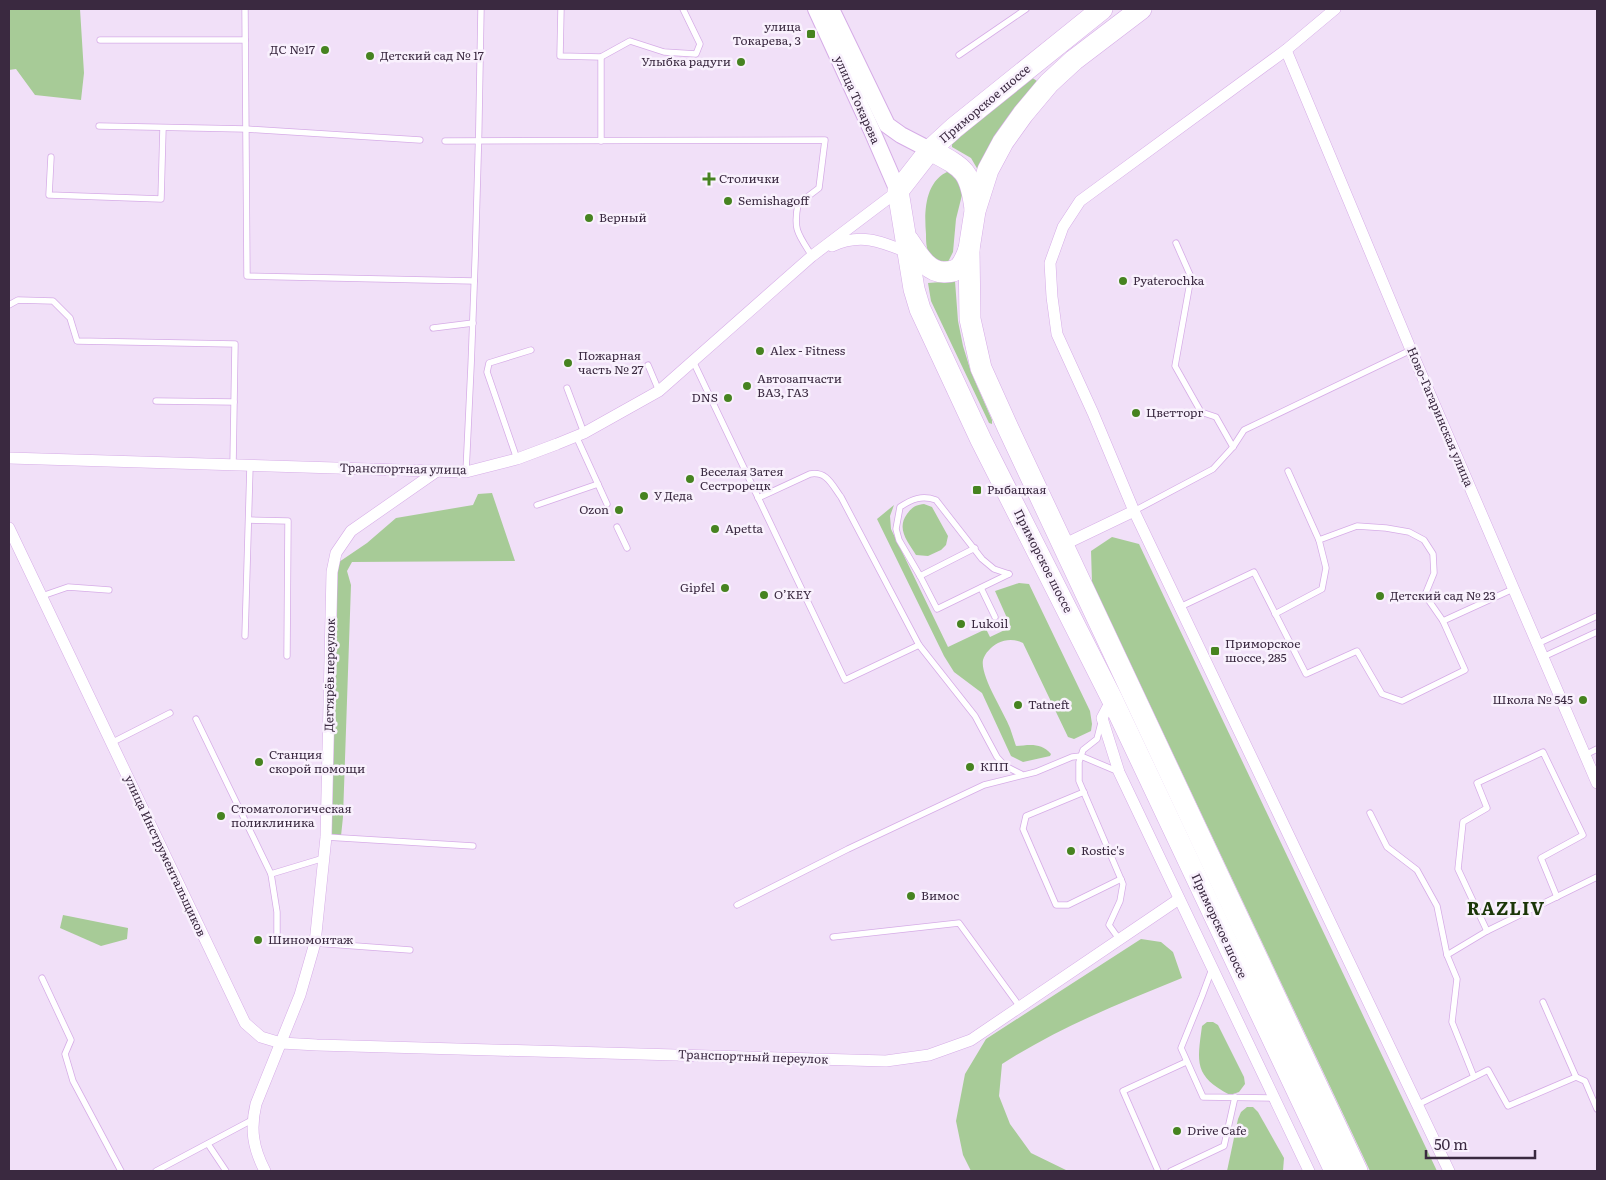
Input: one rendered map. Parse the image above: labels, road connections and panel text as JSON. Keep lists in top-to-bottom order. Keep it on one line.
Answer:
{"streets":{"highway":["Приморское шоссе"],"main road":["улица Токарева"],"street":["Ново-Гагаринская улица","Транспортная улица","Дегтярёв переулок","улица Инструментальщиков","Транспортный переулок"]},"crossings":[["улица Токарева","Приморское шоссе"],["улица Токарева","Транспортная улица"],["Приморское шоссе","Транспортная улица"],["Транспортная улица","Дегтярёв переулок"],["Дегтярёв переулок","улица Инструментальщиков"],["Дегтярёв переулок","Транспортный переулок"],["улица Инструментальщиков","Транспортный переулок"]],"districts":["RAZLIV"],"places":{"transit":["улица Токарева, 3","Рыбацкая","Приморское шоссе, 285"],"other":["ДС №17","Детский сад № 17","Улыбка радуги","Semishagoff","Верный","Pyaterochka","Alex - Fitness","Пожарная часть № 27","Автозапчасти ВАЗ, ГАЗ","DNS","Цветторг","Веселая Затея Сестрорецк","У Деда","Ozon","Apetta","Gipfel","O’KEY","Детский сад № 23","Lukoil","Школа № 545","Tatneft","Станция скорой помощи","КПП","Стоматологическая поликлиника","Rostic's","Вимос","Шиномонтаж","Drive Cafe"],"health":["Столички"]},"scale_bar":"50 m"}
